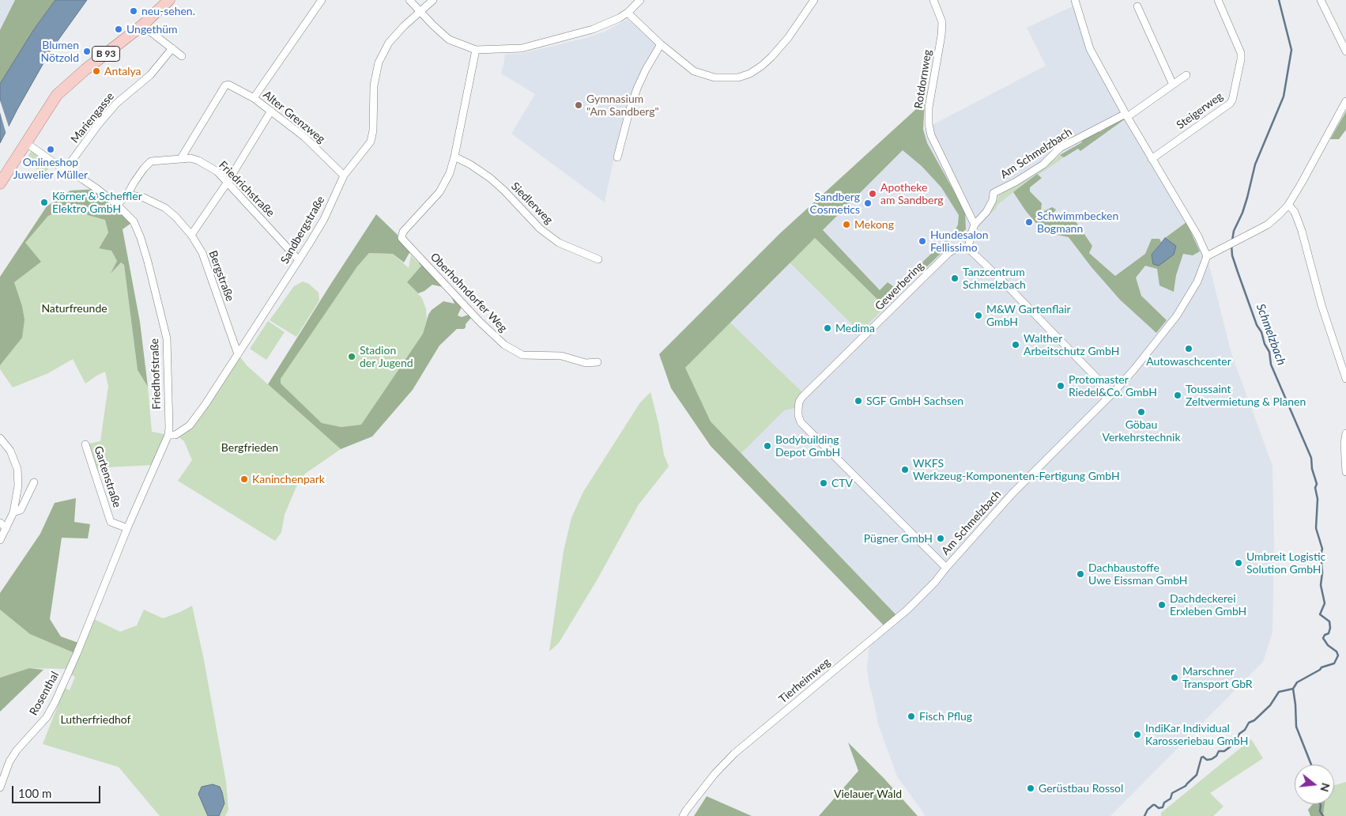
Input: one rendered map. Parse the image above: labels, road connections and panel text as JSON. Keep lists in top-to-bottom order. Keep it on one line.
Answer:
{"streets":{"main road":["B 93"],"street":["Rotdornweg","Steigerweg","Alter Grenzweg","Mariengasse","Am Schmelzbach","Friedrichstraße","Siedlerweg","Sandbergstraße","Bergstraße","Gewerbering","Oberhohndorfer Weg","Friedhofstraße","Gartenstraße","Tierheimweg","Rosenthal"]},"crossings":[["B 93","Friedhofstraße"],["Rotdornweg","Am Schmelzbach"],["Alter Grenzweg","Friedrichstraße"],["Alter Grenzweg","Sandbergstraße"],["Mariengasse","Friedhofstraße"],["Am Schmelzbach","Gewerbering"],["Am Schmelzbach","Tierheimweg"],["Friedrichstraße","Sandbergstraße"],["Friedrichstraße","Bergstraße"],["Friedrichstraße","Friedhofstraße"],["Siedlerweg","Oberhohndorfer Weg"],["Sandbergstraße","Bergstraße"],["Sandbergstraße","Friedhofstraße"],["Gewerbering","Tierheimweg"],["Friedhofstraße","Gartenstraße"],["Friedhofstraße","Rosenthal"]],"water":["Schmelzbach"],"parks":["Naturfreunde","Bergfrieden","Lutherfriedhof","Vielauer Wald"],"places":["neu-sehen.","Ungethüm","Blumen Nötzold","Antalya","Gymnasium \"Am Sandberg\"","Onlineshop Juwelier Müller","Apotheke am Sandberg","Körner & Scheffler Elektro GmbH","Sandberg Cosmetics","Schwimmbecken Bogmann","Mekong","Hundesalon Fellissimo","Tanzcentrum Schmelzbach","M&W Gartenflair GmbH","Medima","Walther Arbeitschutz GmbH","Autowaschcenter","Stadion der Jugend","Protomaster Riedel&Co. GmbH","Toussaint Zeltvermietung & Planen","SGF GmbH Sachsen","Göbau Verkehrstechnik","Bodybuilding Depot GmbH","WKFS Werkzeug-Komponenten-Fertigung GmbH","Kaninchenpark","CTV","Pügner GmbH","Umbreit Logistic Solution GmbH","Dachbaustoffe Uwe Eissman GmbH","Dachdeckerei Erxleben GmbH","Marschner Transport GbR","Fisch Pflug","IndiKar Individual Karosseriebau GmbH","Gerüstbau Rossol"],"scale_bar":"100 m","north":"right"}
